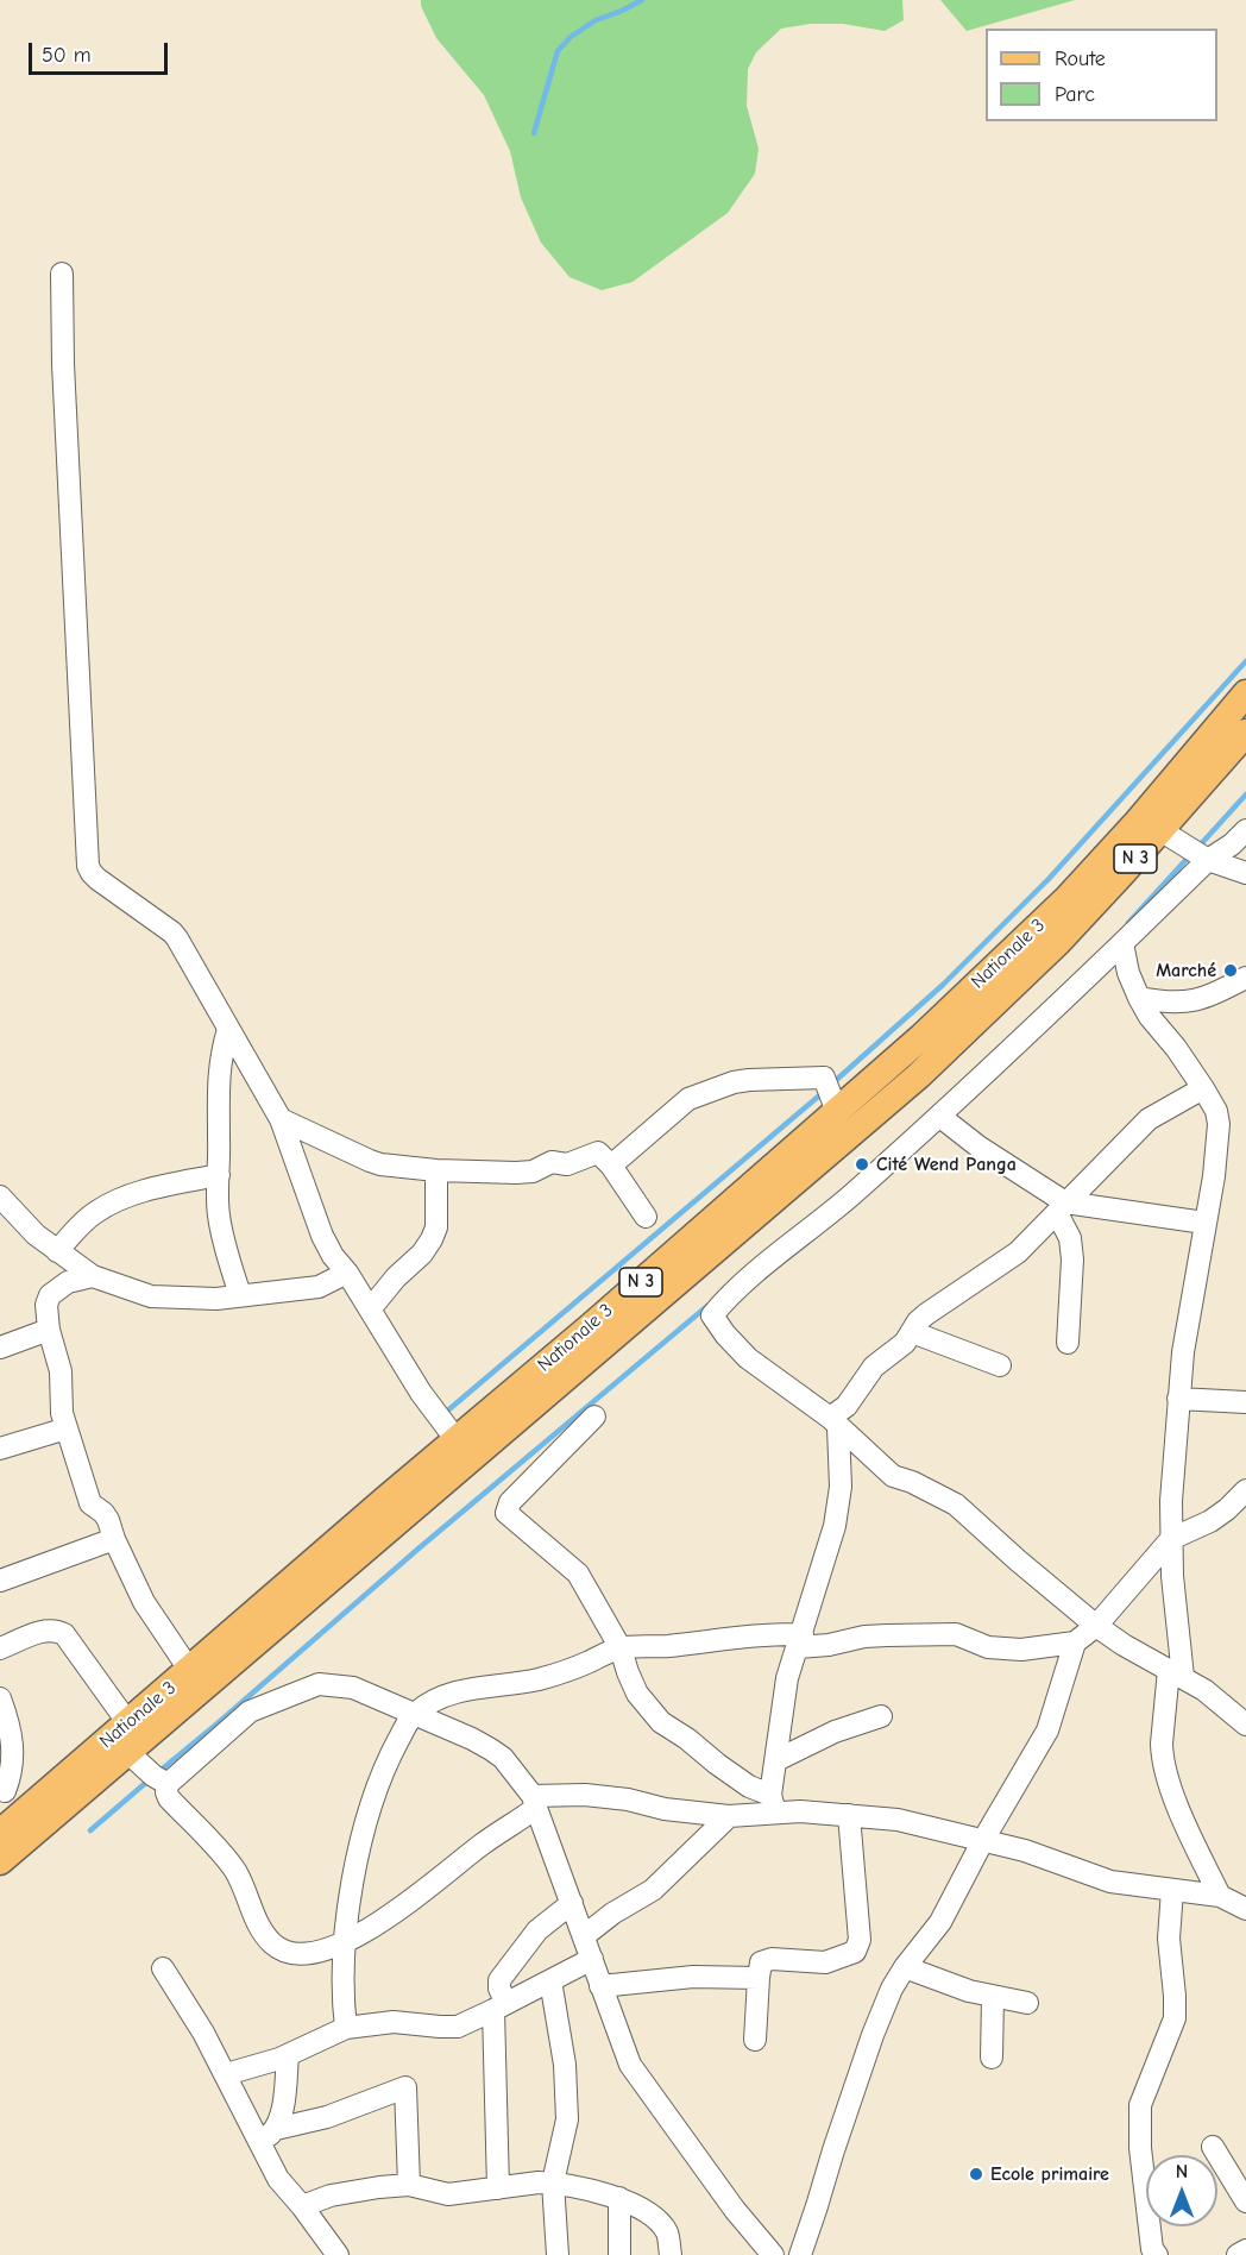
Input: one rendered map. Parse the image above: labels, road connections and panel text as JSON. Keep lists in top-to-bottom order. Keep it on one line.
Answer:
{"streets":{"main road":["N 3","Nationale 3"]},"crossings":[["N 3","Nationale 3"]],"places":["Marché","Cité Wend Panga","Ecole primaire"],"legend":["Route","Parc"],"scale_bar":"50 m","north":"top"}
